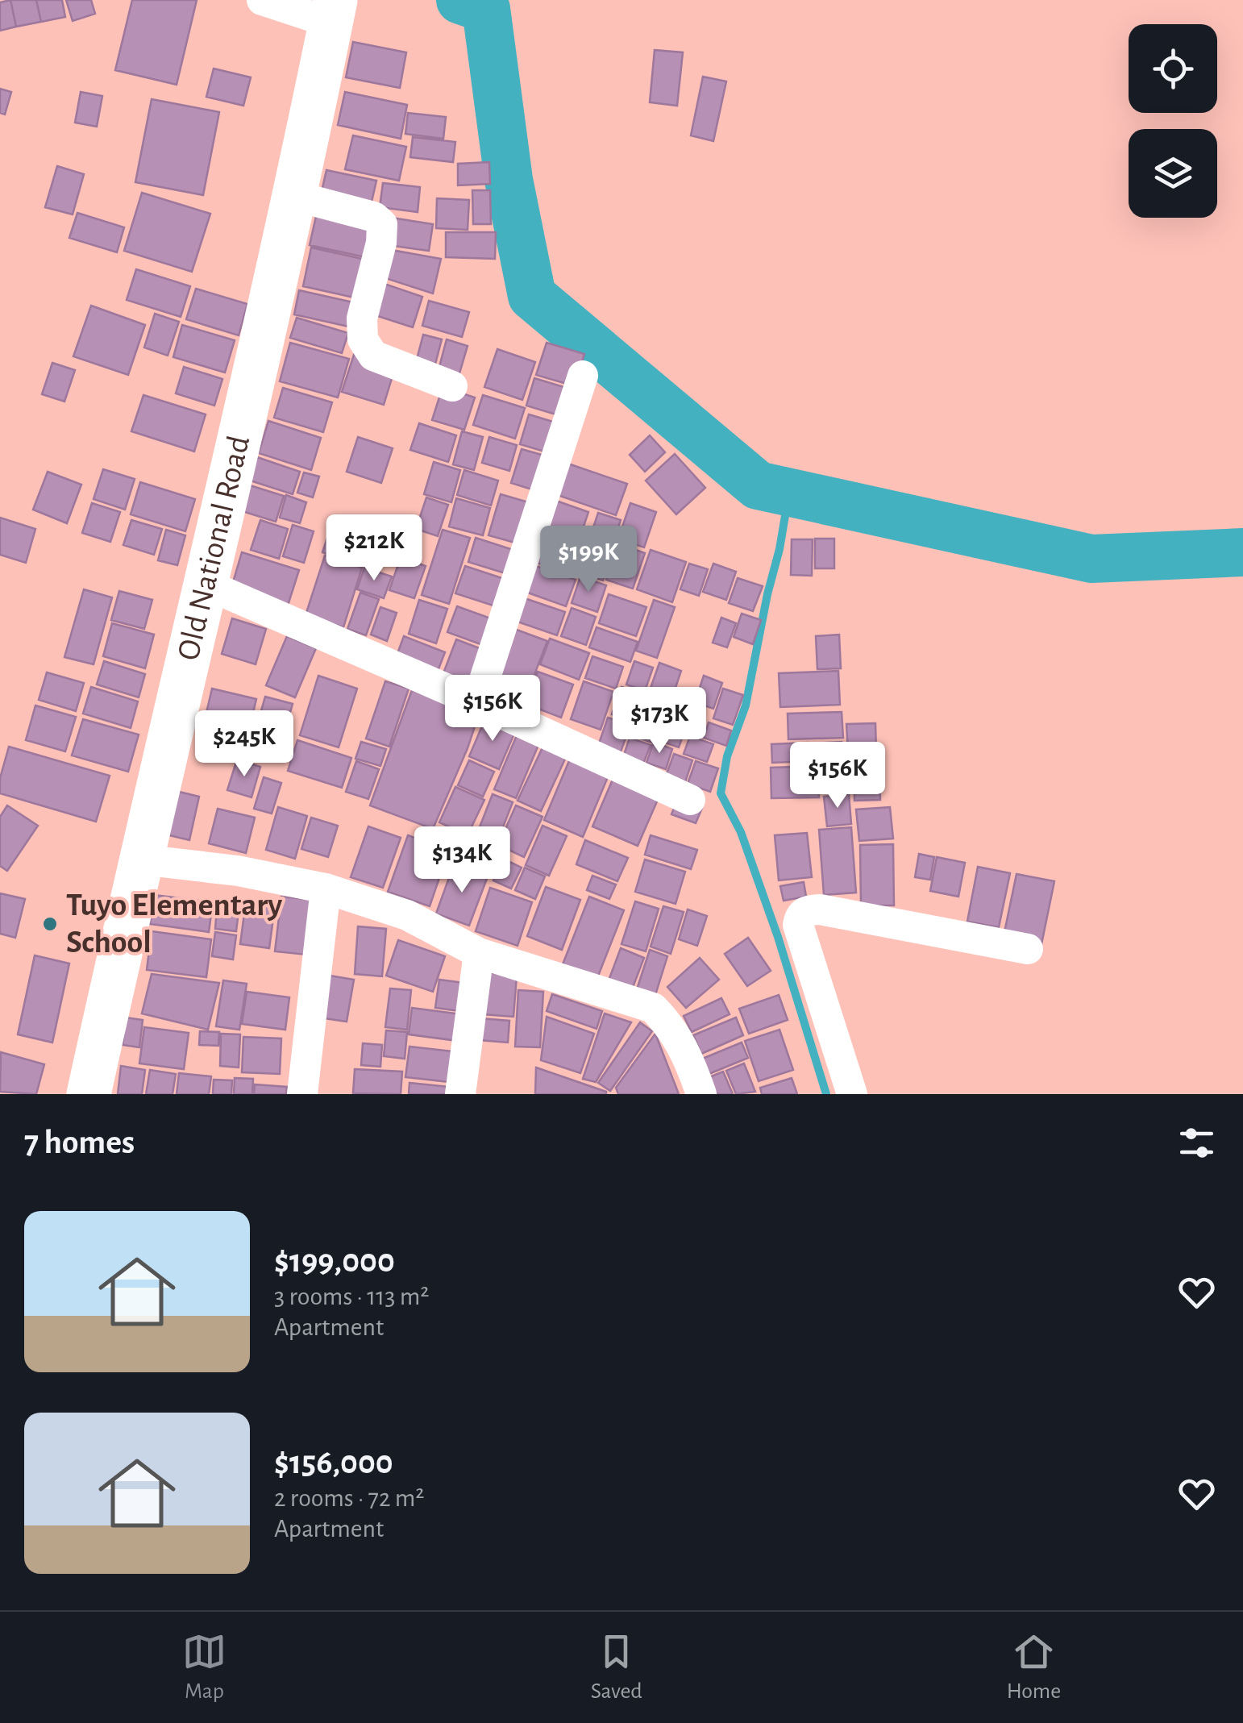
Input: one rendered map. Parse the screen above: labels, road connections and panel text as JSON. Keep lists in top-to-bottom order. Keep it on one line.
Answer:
{"streets":{"main road":["Old National Road"]},"places":["Tuyo Elementary School"],"page":{"price":["$212K","$199K","$156K","$173K","$245K","$156K","$134K"],"heading":"7 homes","list":[{"name":"$199,000","note":"3 rooms · 113 m² · Apartment"},{"name":"$156,000","note":"2 rooms · 72 m² · Apartment"}],"tabs":["Map","Saved","Home"]}}
